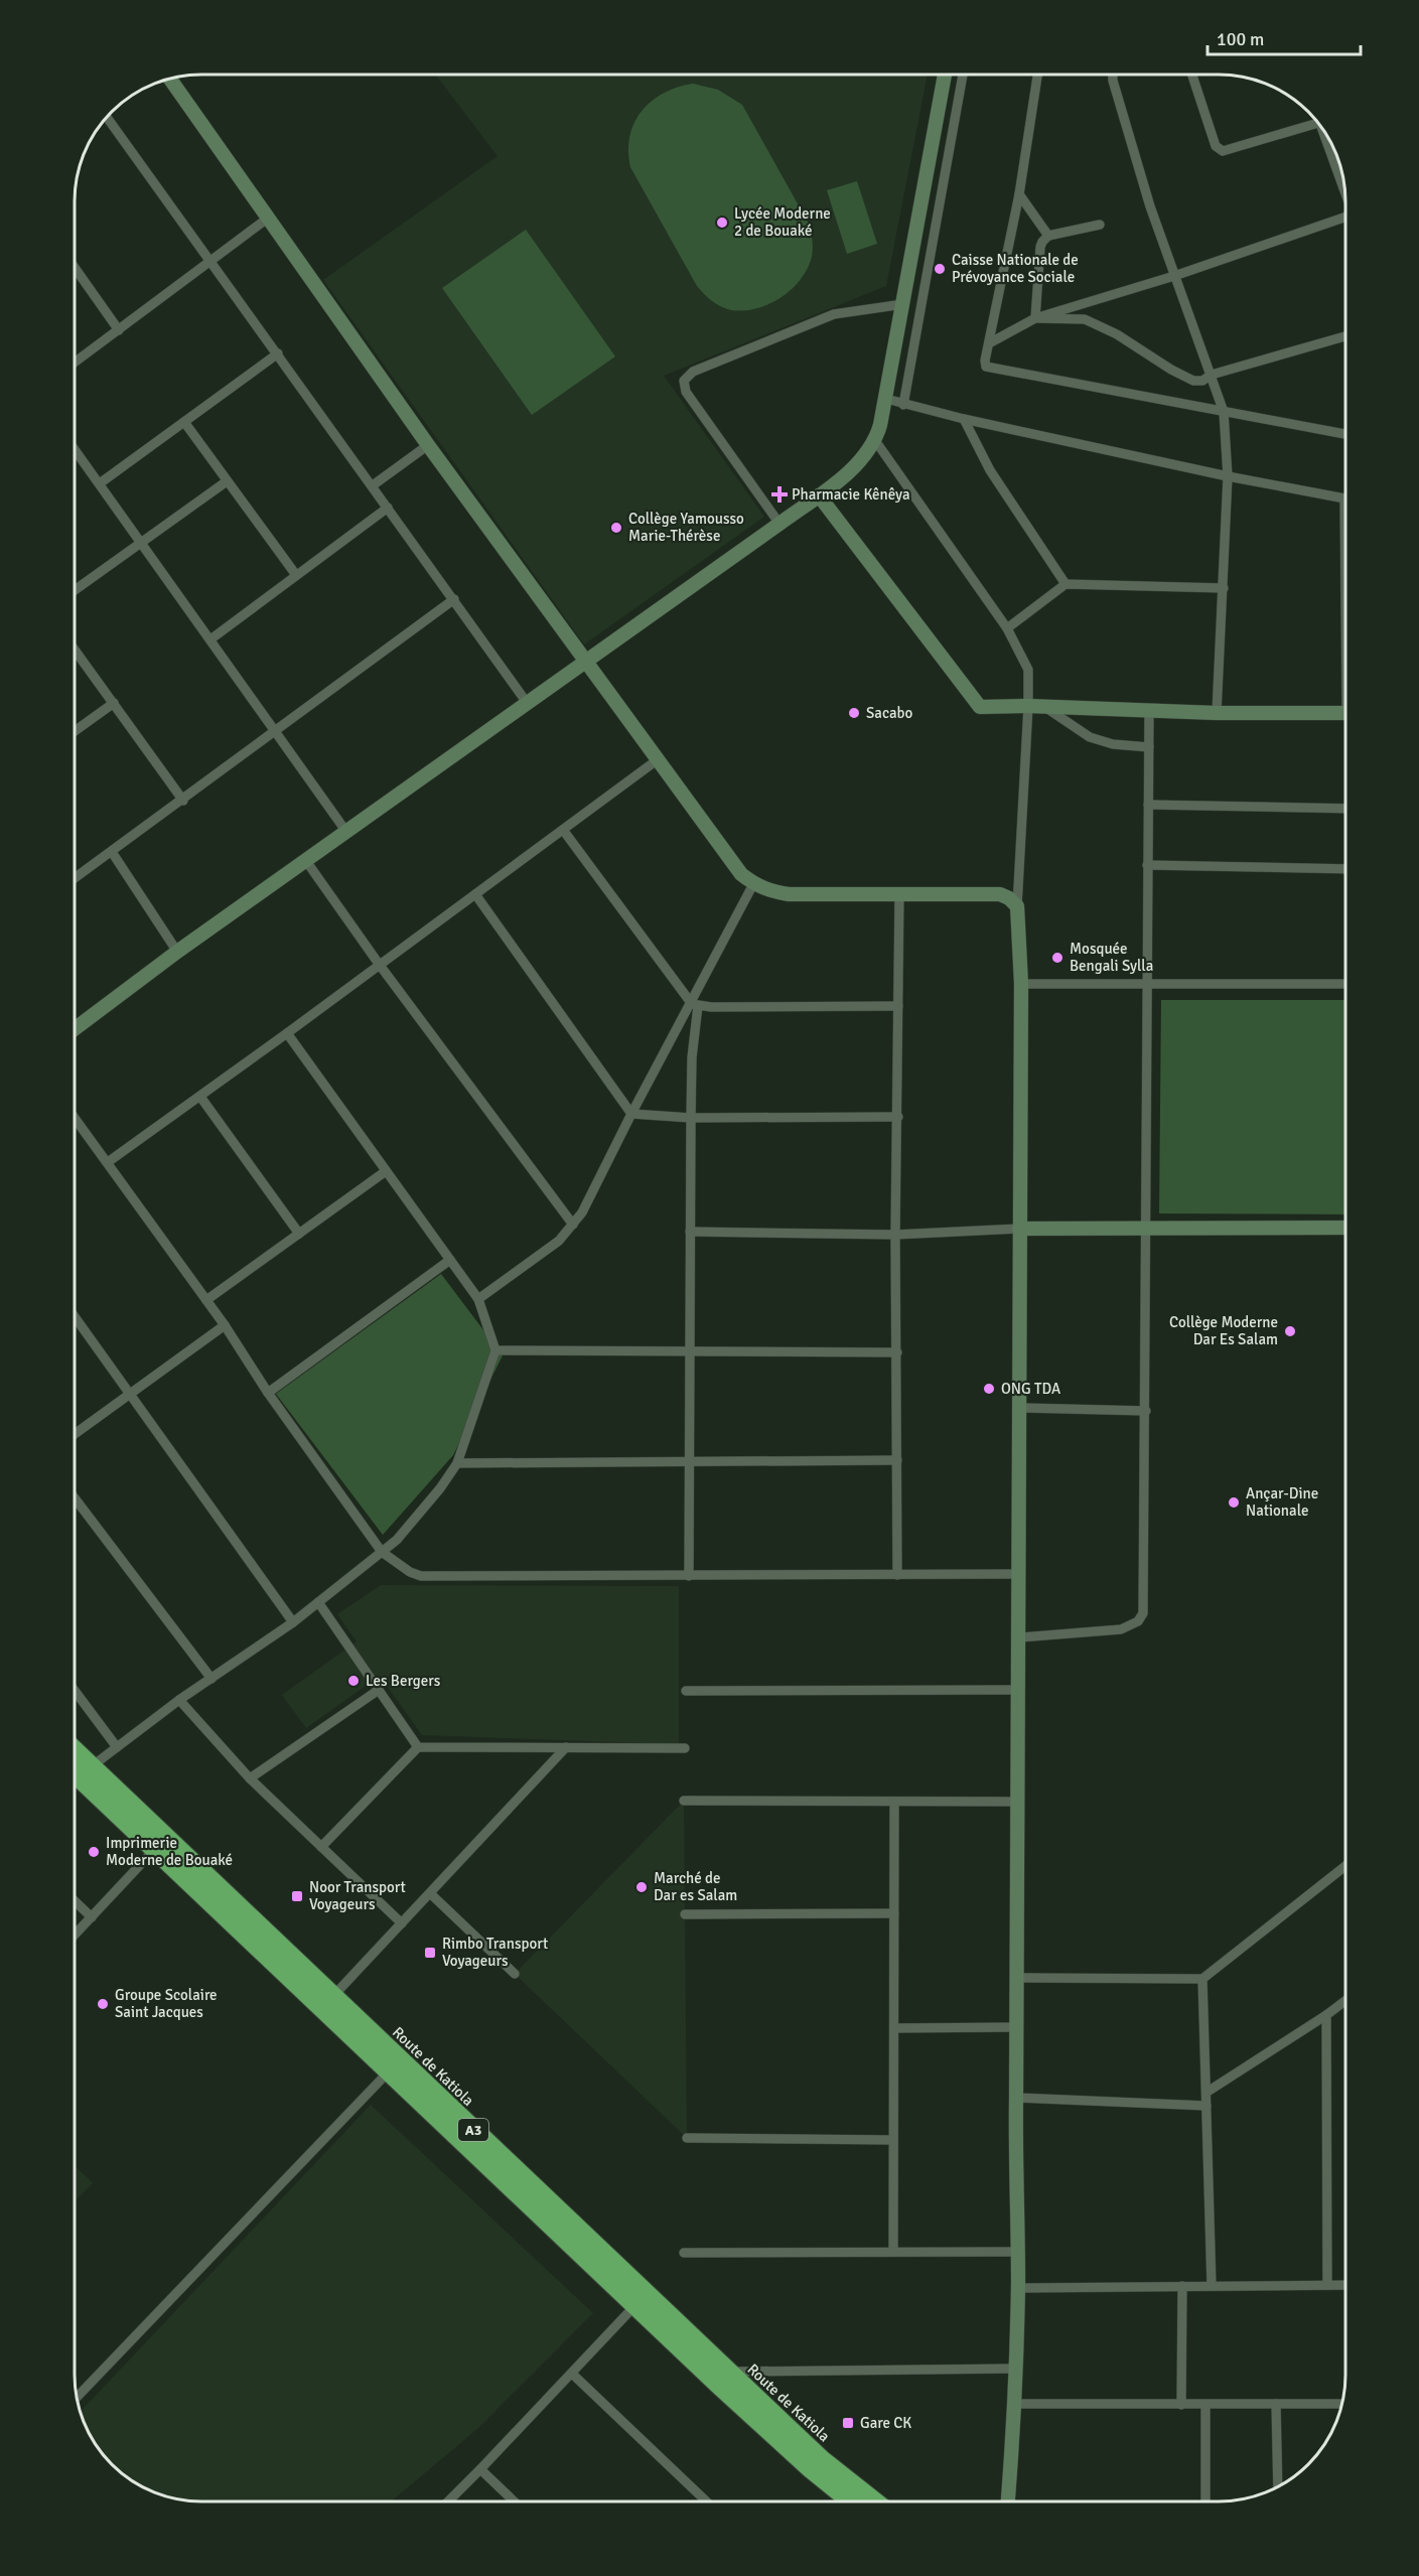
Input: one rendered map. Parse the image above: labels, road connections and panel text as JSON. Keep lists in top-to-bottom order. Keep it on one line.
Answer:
{"streets":{"highway":["Route de Katiola","A3"]},"places":{"other":["Lycée Moderne 2 de Bouaké","Caisse Nationale de Prévoyance Sociale","Collège Yamousso Marie-Thérèse","Sacabo","Mosquée Bengali Sylla","Collège Moderne Dar Es Salam","ONG TDA","Ançar-Dine Nationale","Les Bergers","Imprimerie Moderne de Bouaké","Marché de Dar es Salam","Groupe Scolaire Saint Jacques"],"health":["Pharmacie Kênêya"],"transit":["Noor Transport Voyageurs","Rimbo Transport Voyageurs","Gare CK"]},"scale_bar":"100 m"}
